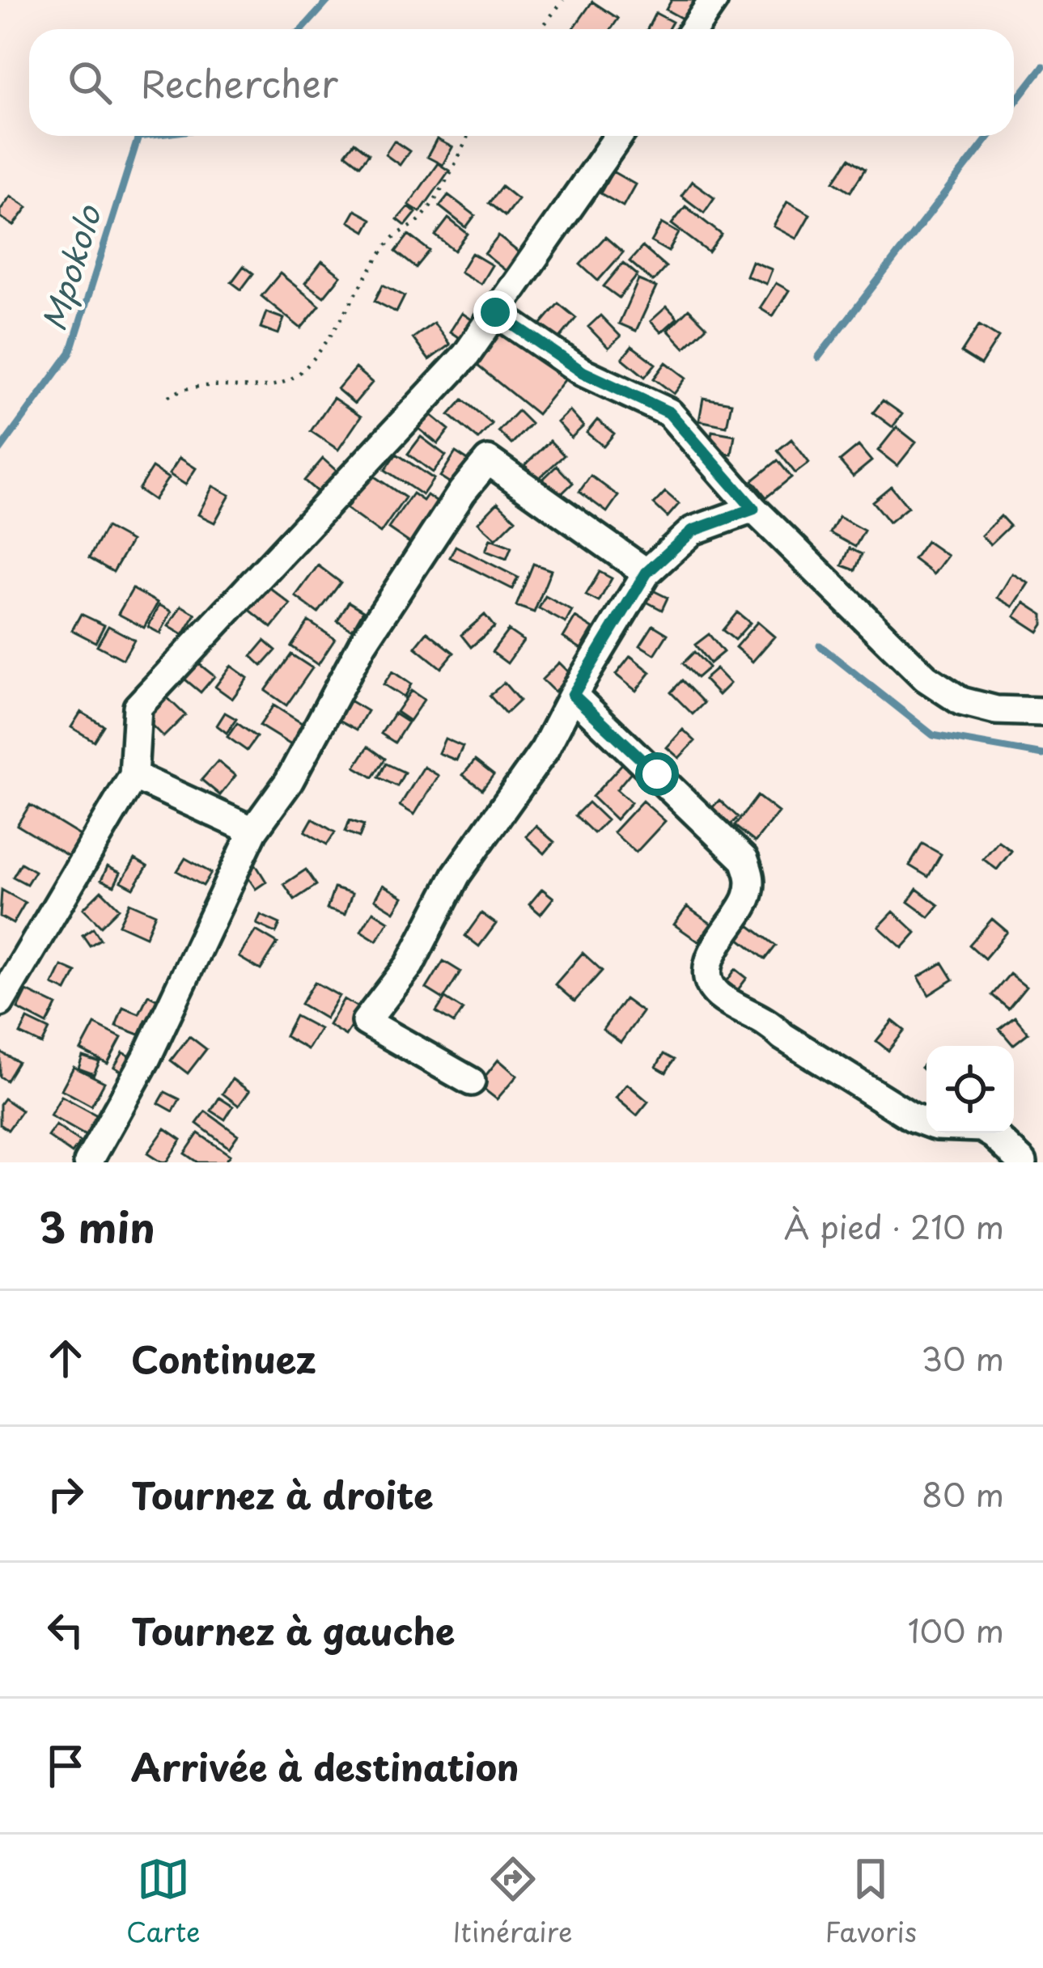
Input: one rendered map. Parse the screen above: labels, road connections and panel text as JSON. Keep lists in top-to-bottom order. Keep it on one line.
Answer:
{"water":["Mpokolo"],"page":{"search":"Rechercher","heading":["3 min","À pied · 210 m"],"list":[["Continuez","30 m"],["Tournez à droite","80 m"],["Tournez à gauche","100 m"],"Arrivée à destination"],"nav":["Carte","Itinéraire","Favoris"]}}
